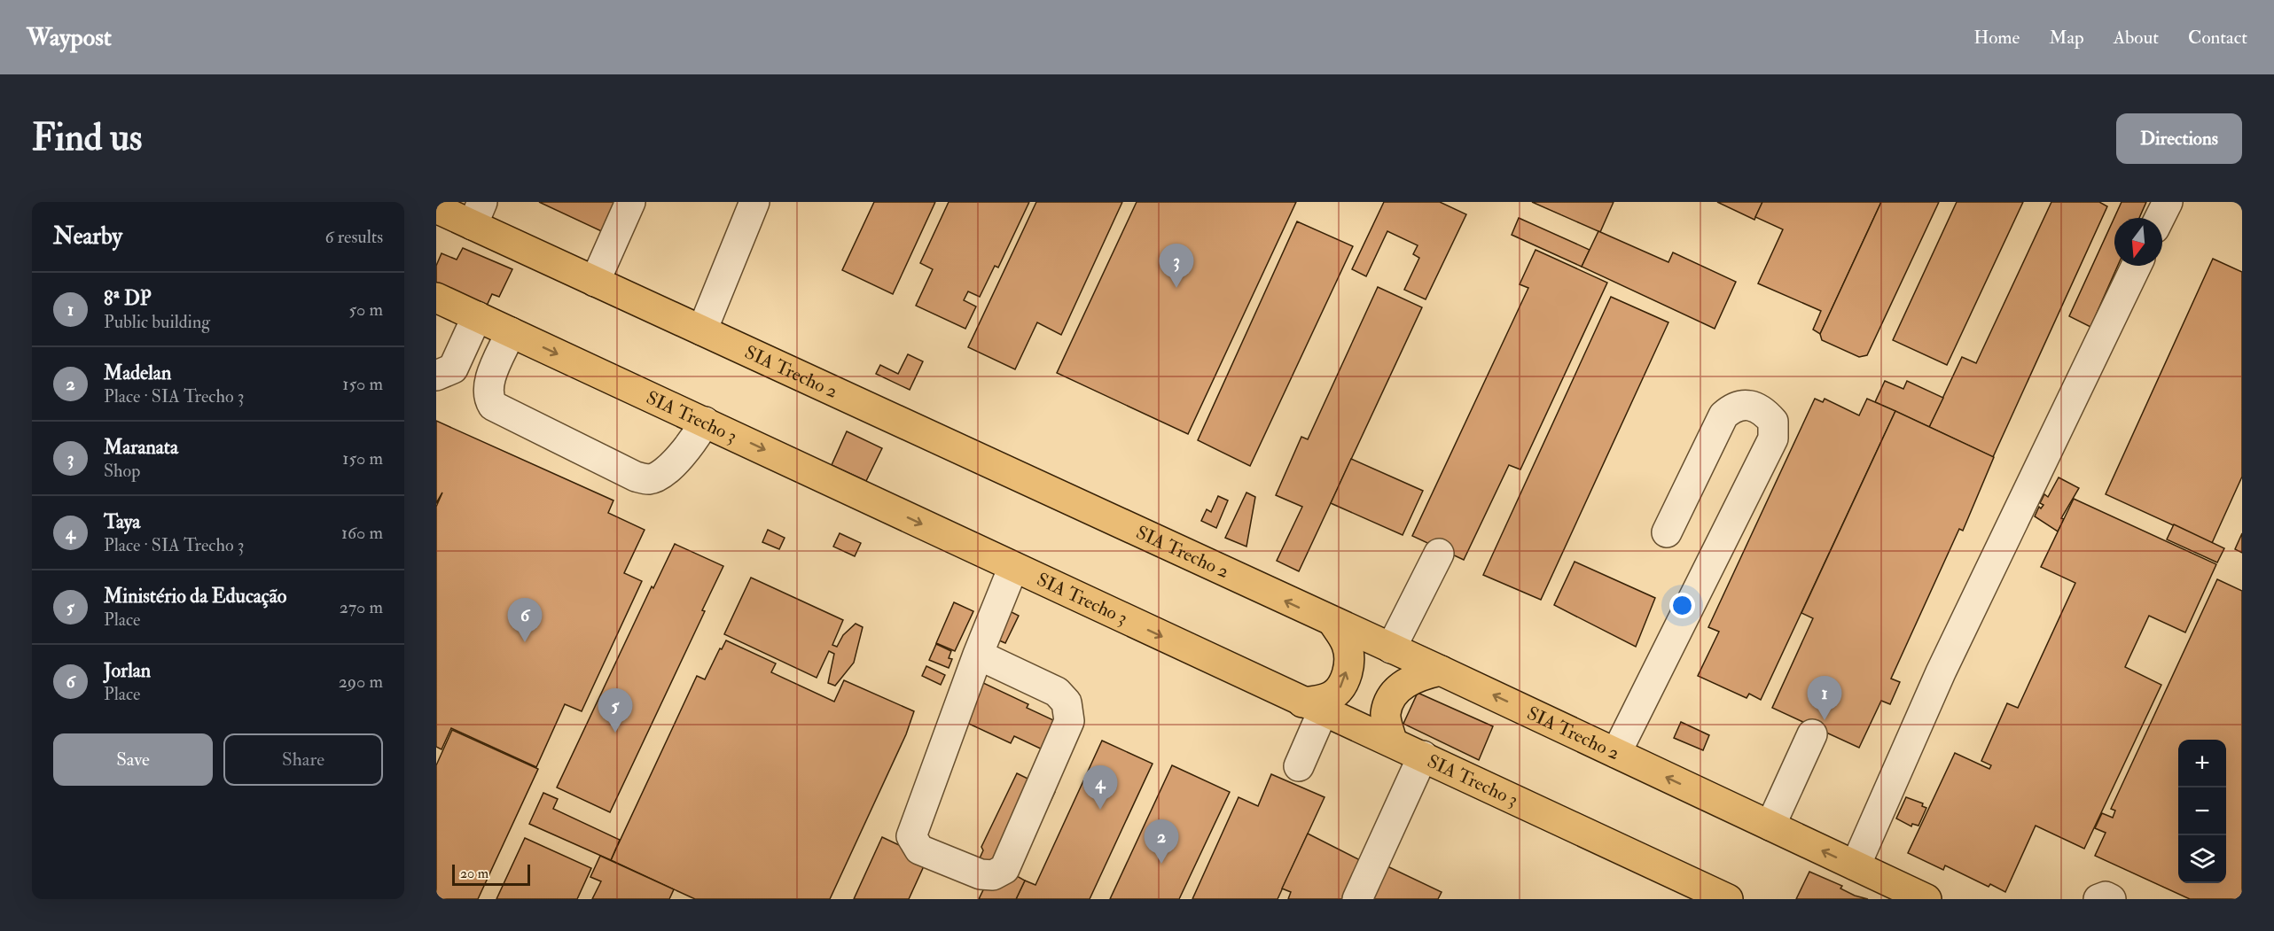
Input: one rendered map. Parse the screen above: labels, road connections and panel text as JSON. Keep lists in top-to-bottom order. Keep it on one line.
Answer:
{"streets":{"main road":["SIA Trecho 2","SIA Trecho 3"]},"one_way":["SIA Trecho 2","SIA Trecho 3"],"scale_bar":"20 m","north":"bottom","page":{"header":"Waypost","nav":["Home","Map","About","Contact"],"buttons":["Directions",["Save","Share"]],"title":"Find us","heading":["Nearby","6 results"],"pins":["3","6","1","5","4","2"],"list":[{"mark":"1","name":"8ª DP","note":"Public building","value":"50 m"},{"mark":"2","name":"Madelan","note":"Place · SIA Trecho 3","value":"150 m"},{"mark":"3","name":"Maranata","note":"Shop","value":"150 m"},{"mark":"4","name":"Taya","note":"Place · SIA Trecho 3","value":"160 m"},{"mark":"5","name":"Ministério da Educação","note":"Place","value":"270 m"},{"mark":"6","name":"Jorlan","note":"Place","value":"290 m"}],"map_buttons":["+","−"],"scale":"20 m"}}
